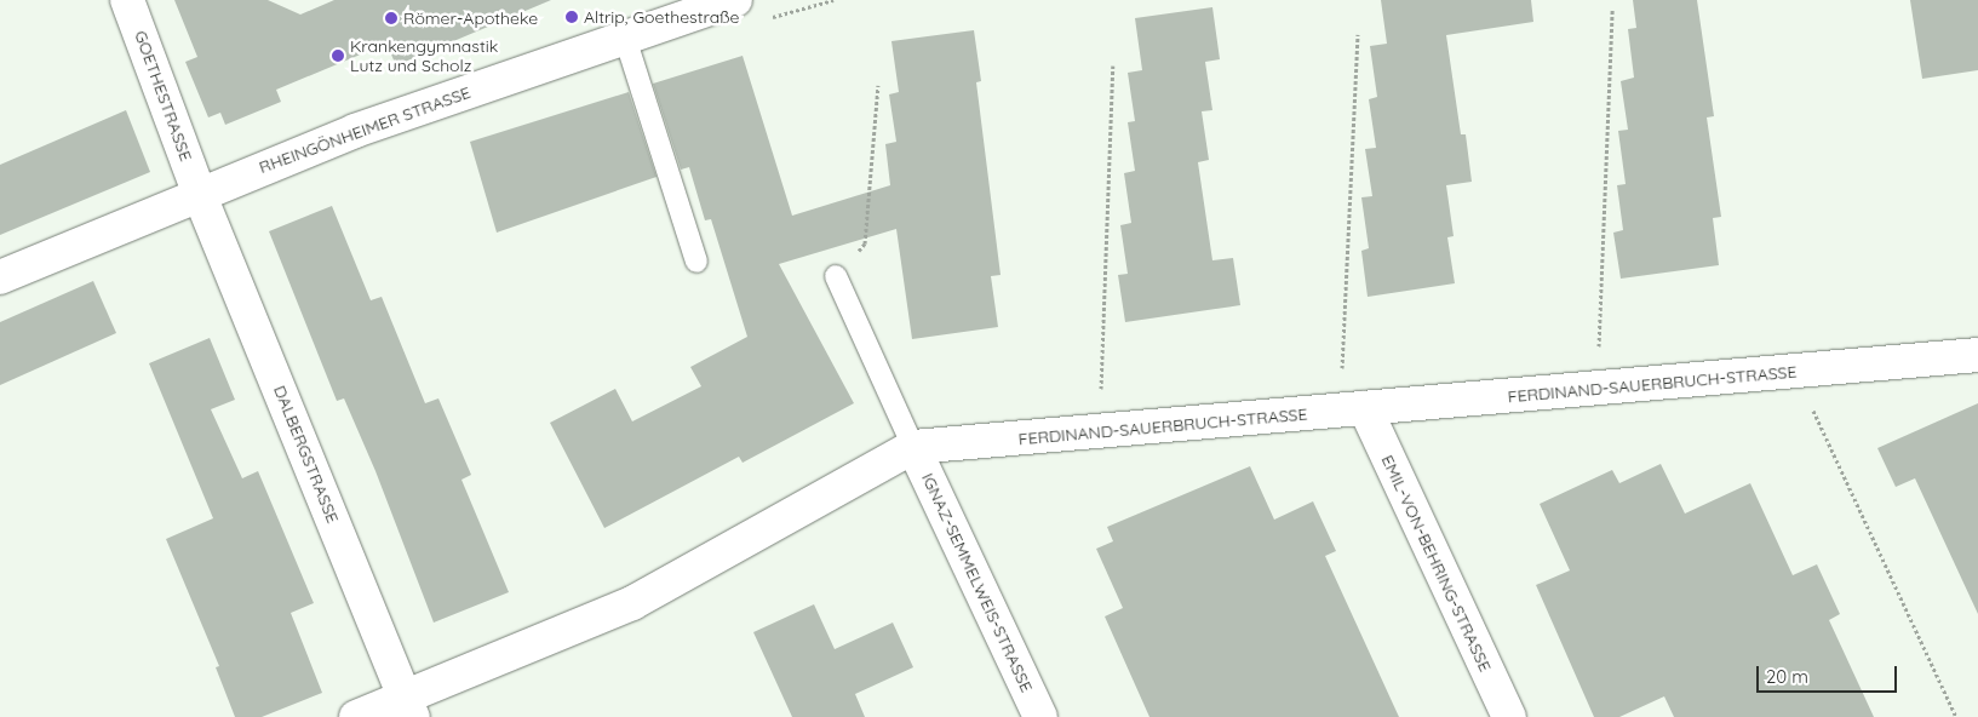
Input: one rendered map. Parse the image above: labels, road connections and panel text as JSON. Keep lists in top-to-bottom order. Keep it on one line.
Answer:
{"streets":{"street":["GOETHESTRASSE","RHEINGÖNHEIMER STRASSE","FERDINAND-SAUERBRUCH-STRASSE","DALBERGSTRASSE","EMIL-VON-BEHRING-STRASSE","IGNAZ-SEMMELWEIS-STRASSE"]},"crossings":[["GOETHESTRASSE","RHEINGÖNHEIMER STRASSE"],["GOETHESTRASSE","DALBERGSTRASSE"],["RHEINGÖNHEIMER STRASSE","DALBERGSTRASSE"],["FERDINAND-SAUERBRUCH-STRASSE","DALBERGSTRASSE"],["FERDINAND-SAUERBRUCH-STRASSE","EMIL-VON-BEHRING-STRASSE"],["FERDINAND-SAUERBRUCH-STRASSE","IGNAZ-SEMMELWEIS-STRASSE"]],"places":["Altrip, Goethestraße","Römer-Apotheke","Krankengymnastik Lutz und Scholz"],"scale_bar":"20 m"}
